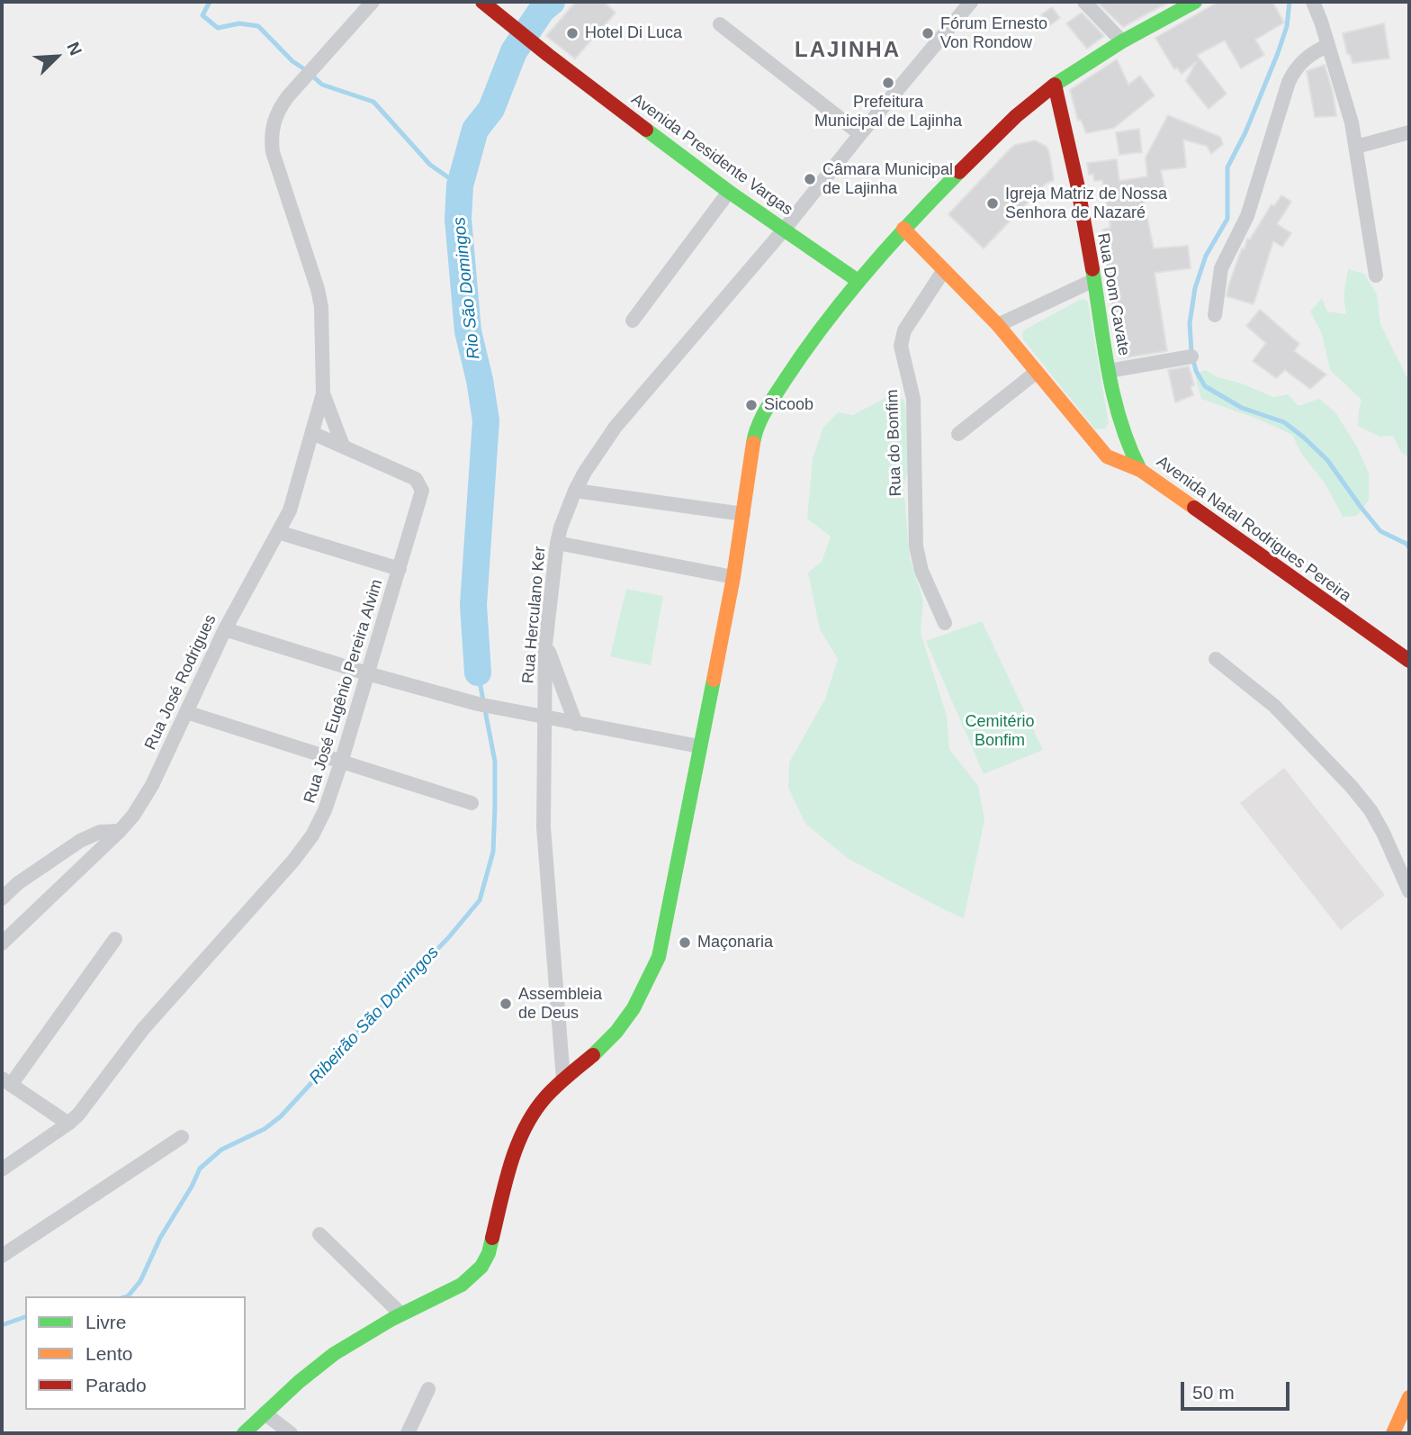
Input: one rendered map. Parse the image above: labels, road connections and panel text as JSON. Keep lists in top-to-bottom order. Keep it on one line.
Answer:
{"streets":{"main road":["Avenida Presidente Vargas","Rua Dom Cavate","Avenida Natal Rodrigues Pereira"],"street":["Rua do Bonfim","Rua Herculano Ker","Rua José Rodrigues","Rua José Eugênio Pereira Alvim"]},"crossings":[["Avenida Presidente Vargas","Rua Herculano Ker"],["Rua Dom Cavate","Avenida Natal Rodrigues Pereira"],["Rua do Bonfim","Avenida Natal Rodrigues Pereira"],["Rua José Rodrigues","Rua José Eugênio Pereira Alvim"]],"districts":["LAJINHA"],"water":["Rio São Domingos","Ribeirão São Domingos"],"parks":["Cemitério Bonfim"],"places":["Hotel Di Luca","Fórum Ernesto Von Rondow","Prefeitura Municipal de Lajinha","Câmara Municipal de Lajinha","Igreja Matriz de Nossa Senhora de Nazaré","Sicoob","Maçonaria","Assembleia de Deus"],"legend":["Livre","Lento","Parado"],"scale_bar":"50 m","north":"top right"}
